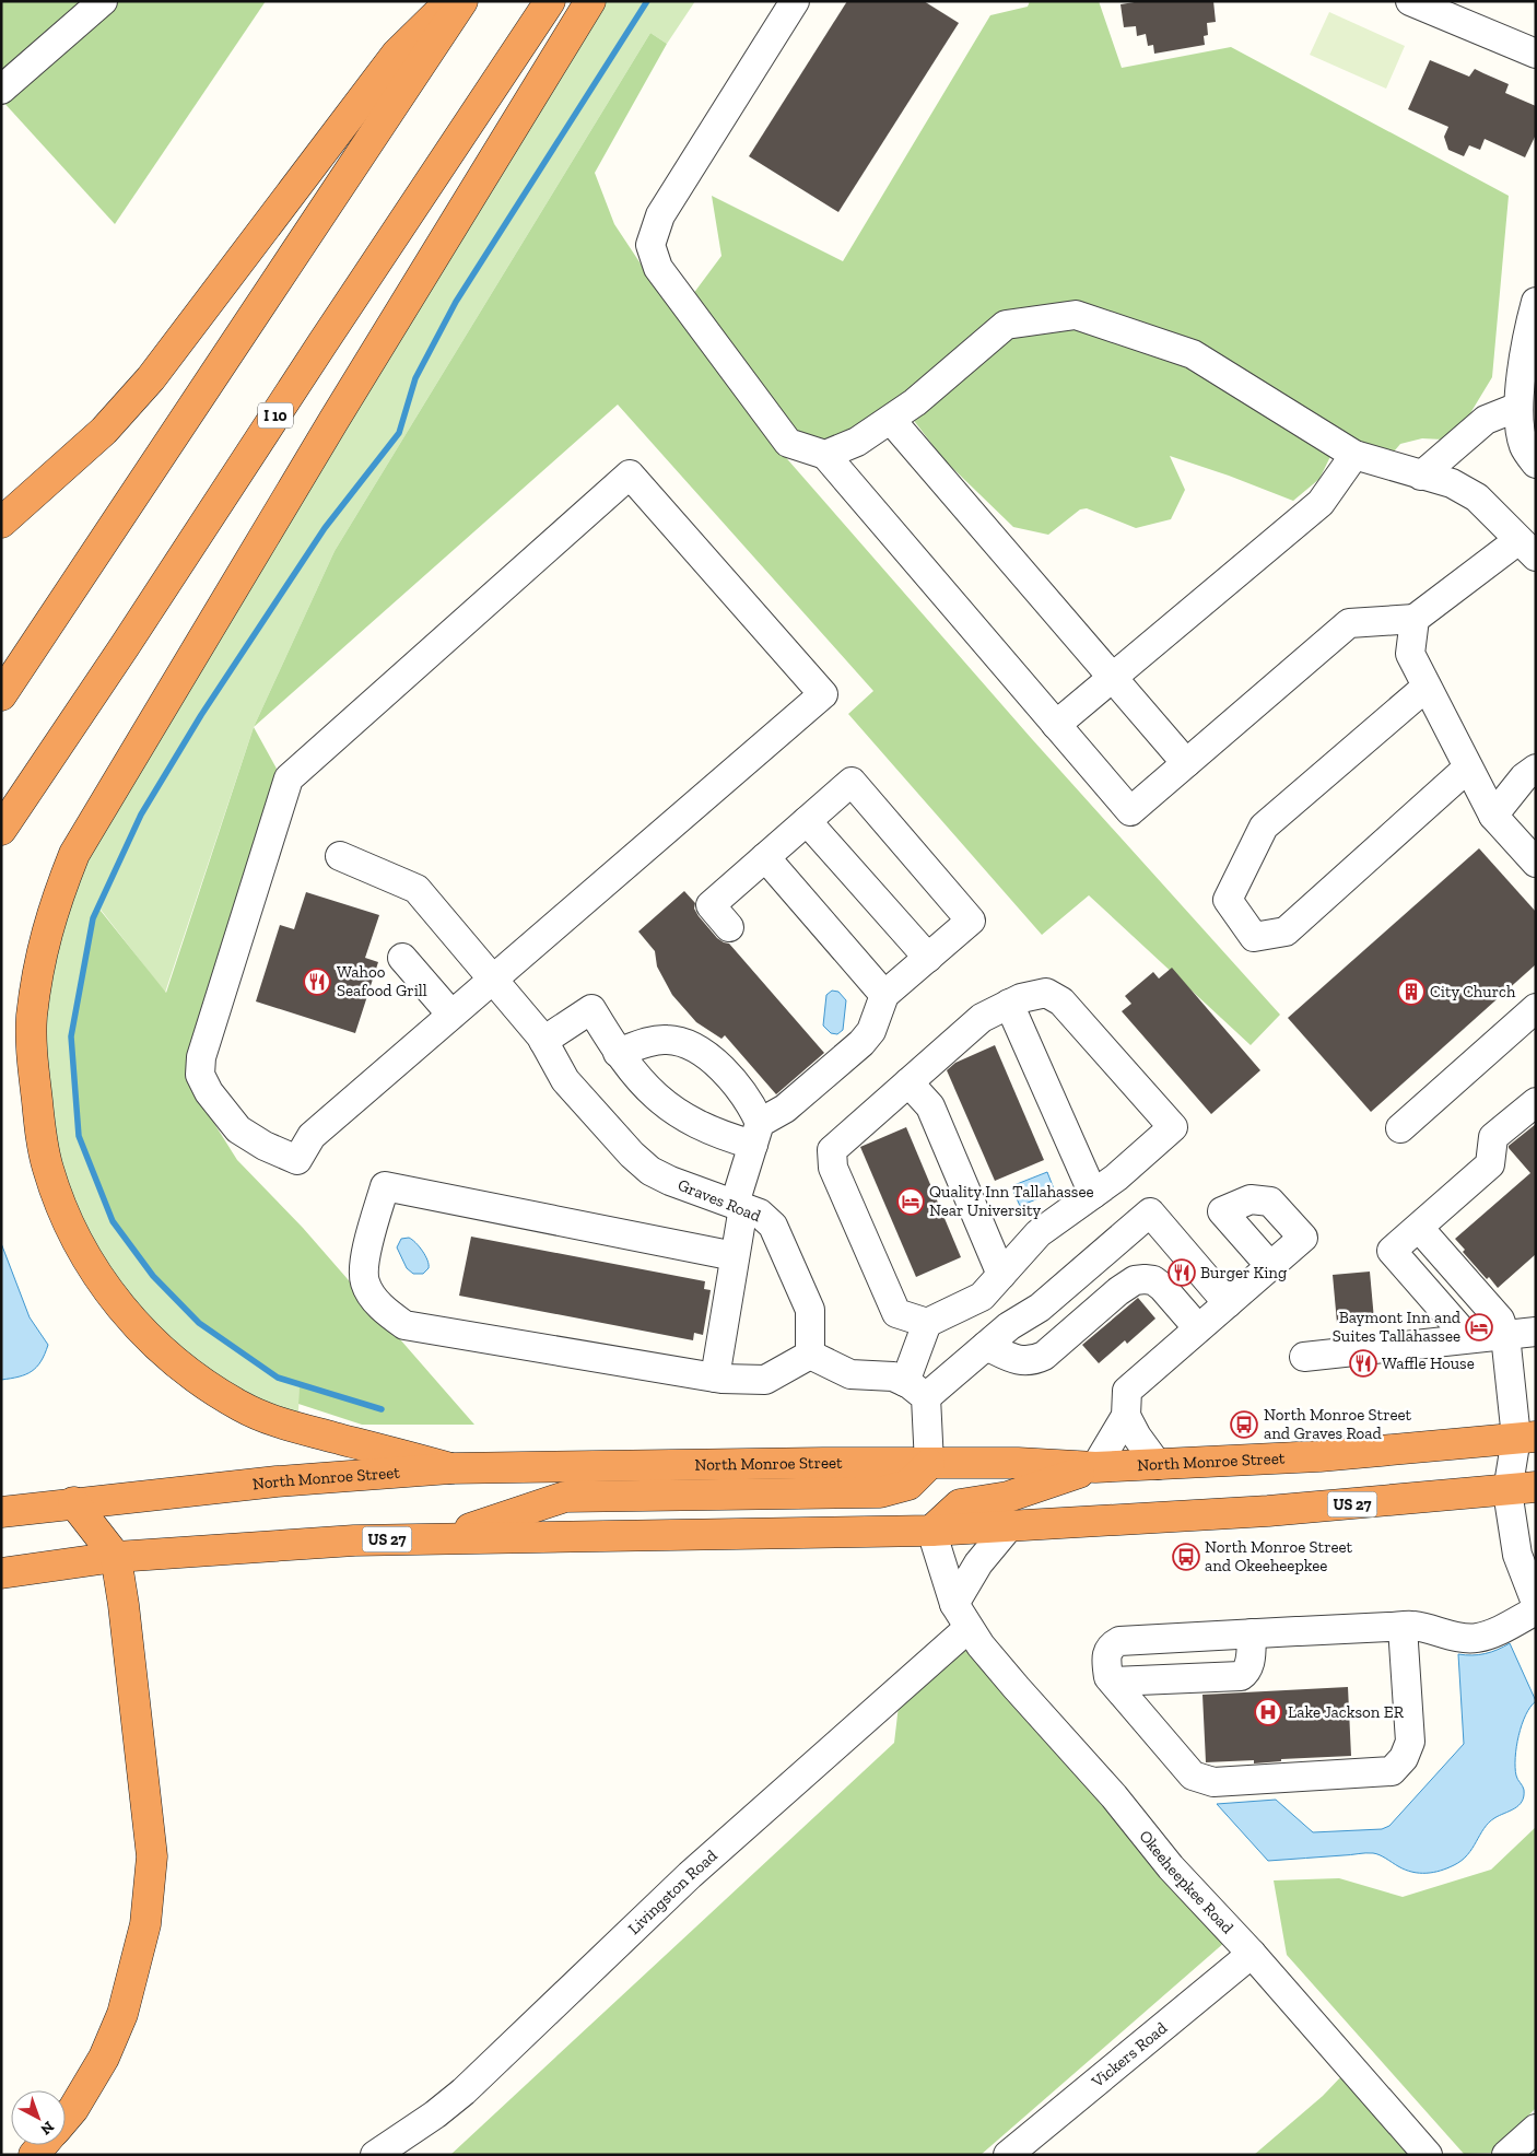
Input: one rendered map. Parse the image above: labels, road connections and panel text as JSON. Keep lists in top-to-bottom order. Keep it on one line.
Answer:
{"streets":{"highway":["I 10","North Monroe Street","US 27"],"street":["Graves Road","Okeeheepkee Road","Livingston Road","Vickers Road"]},"crossings":[["US 27","Okeeheepkee Road"],["Okeeheepkee Road","Livingston Road"],["Okeeheepkee Road","Vickers Road"]],"places":{"restaurant":["Wahoo Seafood Grill","Burger King","Waffle House"],"building":["City Church"],"hotel":["Quality Inn Tallahassee Near University","Baymont Inn and Suites Tallahassee"],"bus stop":["North Monroe Street and Graves Road","North Monroe Street and Okeeheepkee"],"hospital":["Lake Jackson ER"]},"north":"bottom right"}
